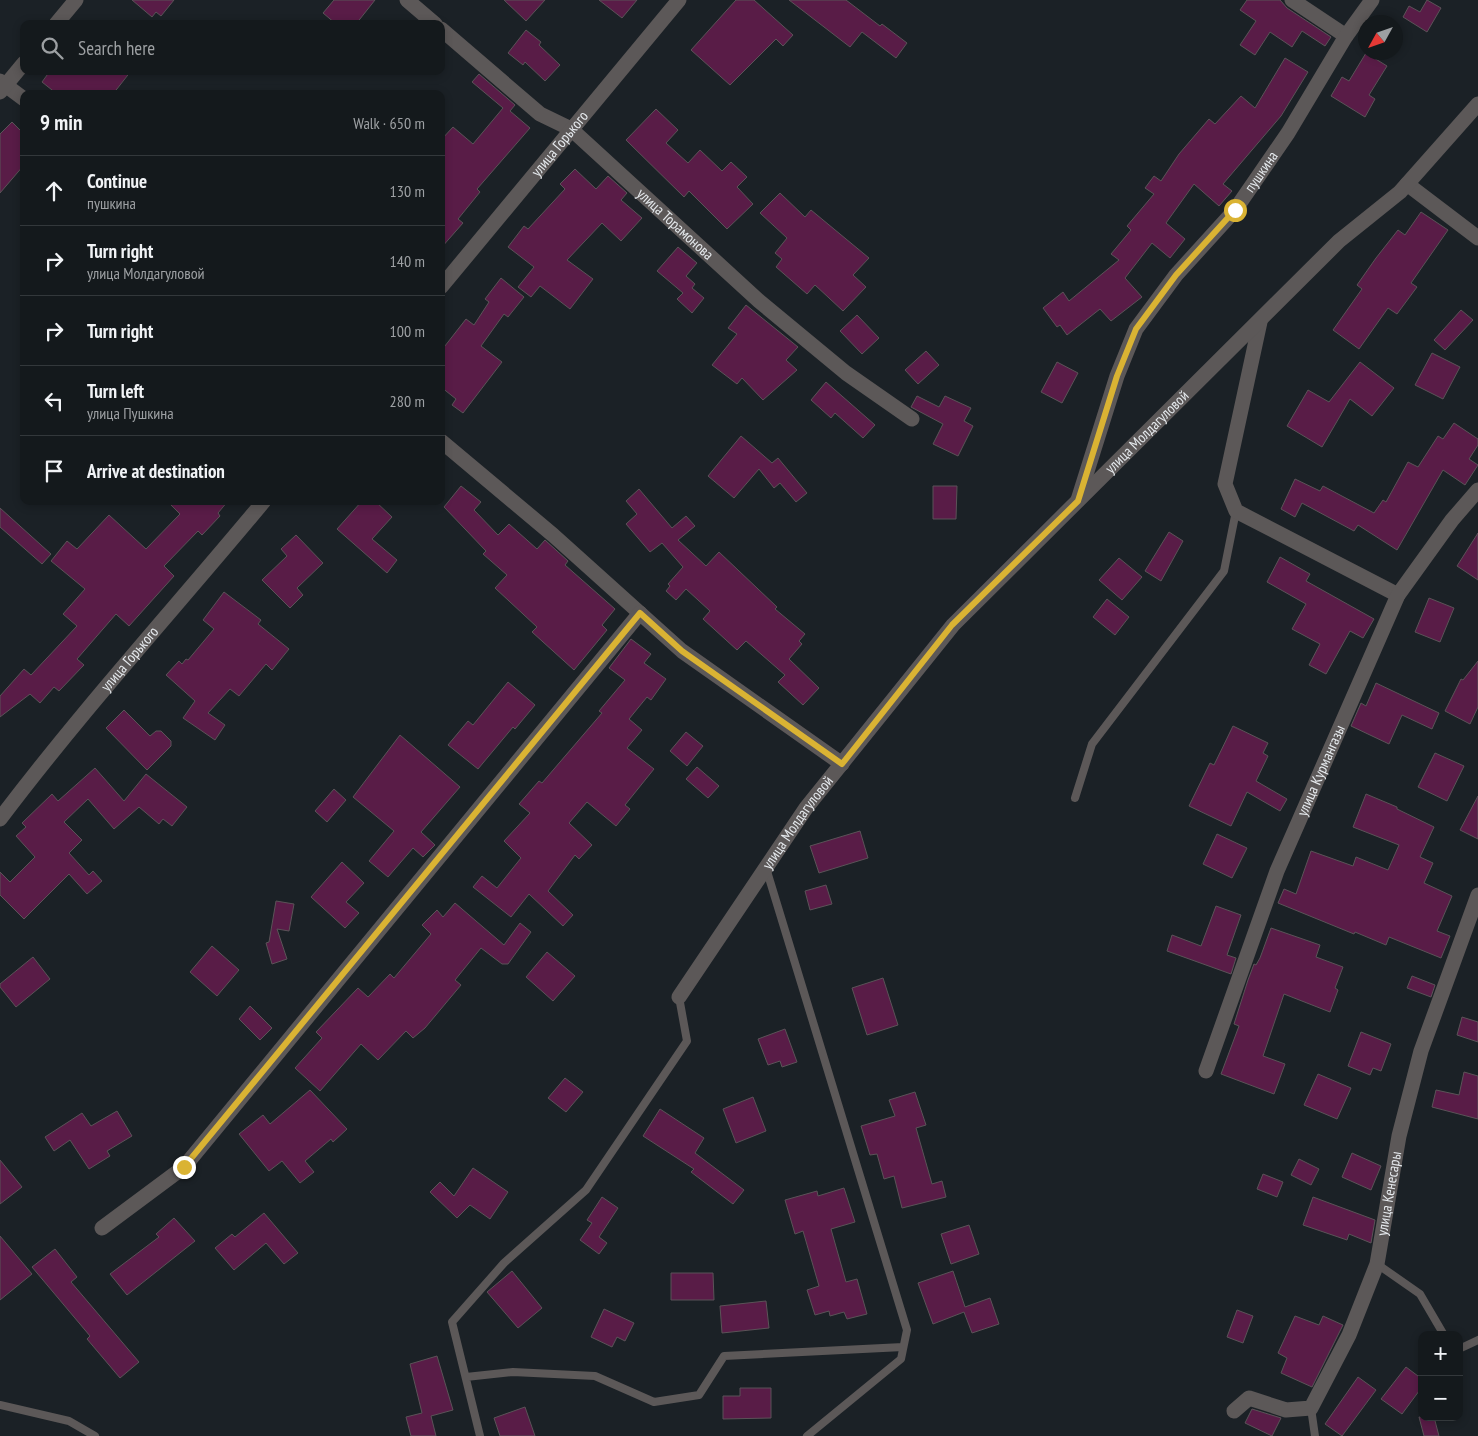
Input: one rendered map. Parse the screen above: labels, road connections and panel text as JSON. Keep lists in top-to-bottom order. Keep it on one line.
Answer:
{"streets":{"street":["улица Горького","пушкина","улица Торамонова","улица Молдагуловой","улица Курмангазы","улица Кенесары"]},"crossings":[["улица Горького","улица Торамонова"],["пушкина","улица Молдагуловой"]],"north":"bottom left","page":{"search":"Search here","heading":["9 min","Walk · 650 m"],"list":[["Continue","пушкина","130 m"],["Turn right","улица Молдагуловой","140 m"],["Turn right","100 m"],["Turn left","улица Пушкина","280 m"],"Arrive at destination"],"map_buttons":["+","−"]}}
